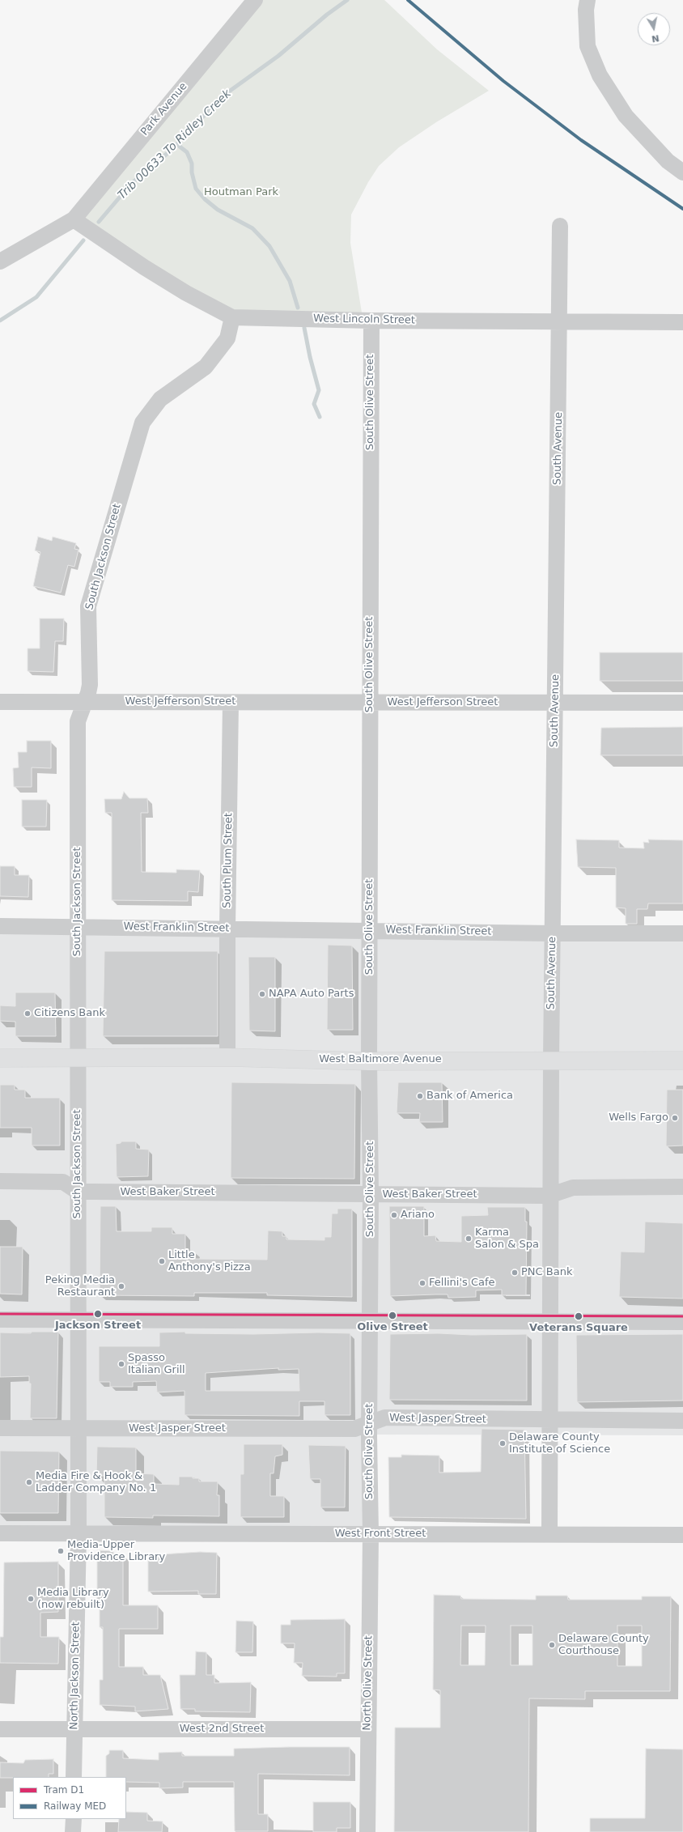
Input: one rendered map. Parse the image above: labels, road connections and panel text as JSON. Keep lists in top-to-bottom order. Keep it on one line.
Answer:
{"streets":{"main road":["West Baltimore Avenue"],"street":["Park Avenue","West Lincoln Street","South Olive Street","South Avenue","South Jackson Street","West Jefferson Street","South Plum Street","West Franklin Street","West Baker Street","West Jasper Street","West Front Street","North Jackson Street","North Olive Street","West 2nd Street"]},"crossings":[["Park Avenue","West Lincoln Street"],["West Lincoln Street","South Olive Street"],["West Lincoln Street","South Avenue"],["West Lincoln Street","South Jackson Street"],["South Olive Street","West Jefferson Street"],["South Olive Street","West Franklin Street"],["South Olive Street","West Baltimore Avenue"],["South Olive Street","West Baker Street"],["South Olive Street","West Jasper Street"],["South Olive Street","West Front Street"],["South Olive Street","North Olive Street"],["South Avenue","West Jefferson Street"],["South Avenue","West Franklin Street"],["South Avenue","West Baltimore Avenue"],["South Avenue","West Baker Street"],["South Jackson Street","West Jefferson Street"],["South Jackson Street","West Franklin Street"],["South Jackson Street","West Baltimore Avenue"],["South Jackson Street","West Baker Street"],["South Jackson Street","West Jasper Street"],["South Jackson Street","West Front Street"],["South Jackson Street","North Jackson Street"],["West Jefferson Street","South Plum Street"],["South Plum Street","West Franklin Street"],["South Plum Street","West Baltimore Avenue"],["West Front Street","North Jackson Street"],["West Front Street","North Olive Street"],["North Jackson Street","West 2nd Street"],["North Olive Street","West 2nd Street"]],"water":["Trib 00633 To Ridley Creek"],"parks":["Houtman Park"],"places":["NAPA Auto Parts","Citizens Bank","Bank of America","Wells Fargo","Ariano","Karma Salon & Spa","Little Anthony's Pizza","PNC Bank","Fellini's Cafe","Peking Media Restaurant","Jackson Street","Olive Street","Veterans Square","Spasso Italian Grill","Delaware County Institute of Science","Media Fire & Hook & Ladder Company No. 1","Media-Upper Providence Library","Media Library (now rebuilt)","Delaware County Courthouse"],"lines":["rail line MED","tram line D1"],"legend":["Tram D1","Railway MED"],"north":"bottom"}
